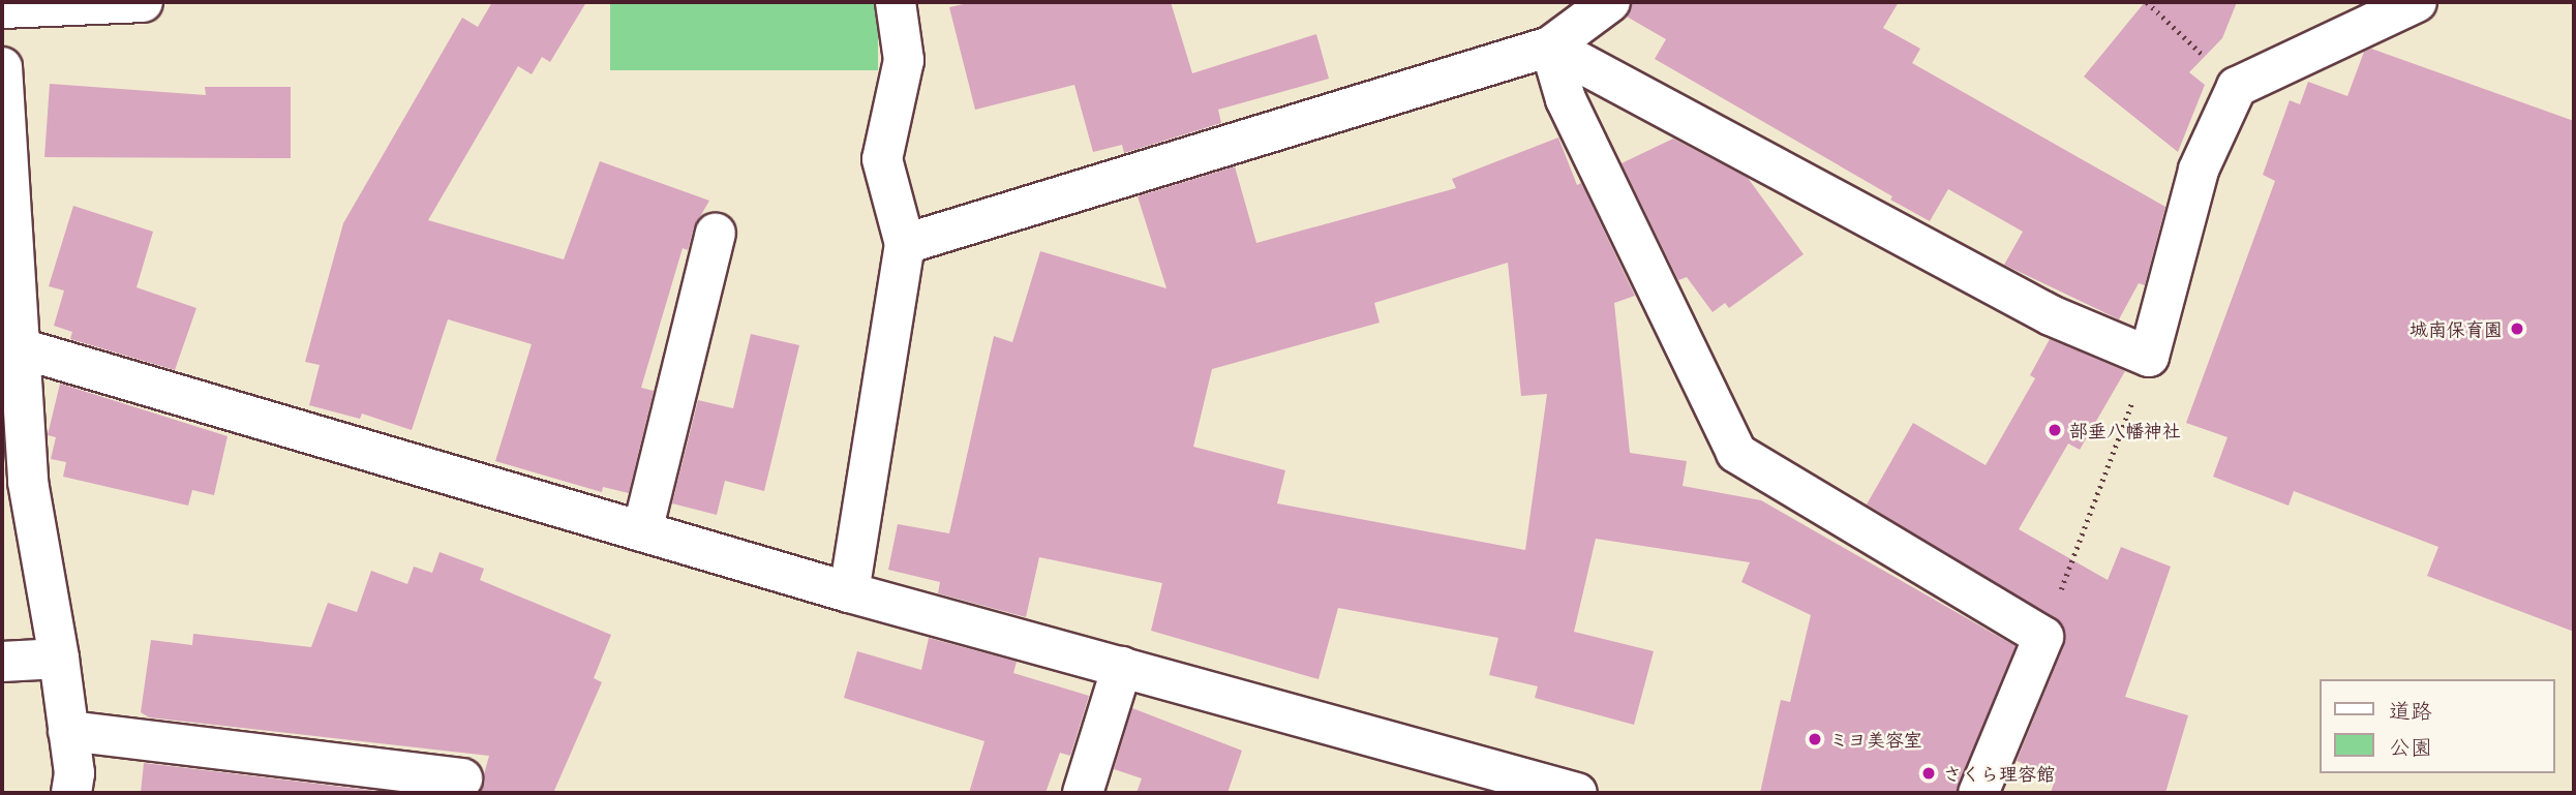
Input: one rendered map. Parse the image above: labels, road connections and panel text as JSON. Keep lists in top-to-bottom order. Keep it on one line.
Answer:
{"places":["城南保育園","部垂八幡神社","ミヨ美容室","さくら理容館"],"legend":["道路","公園"]}
